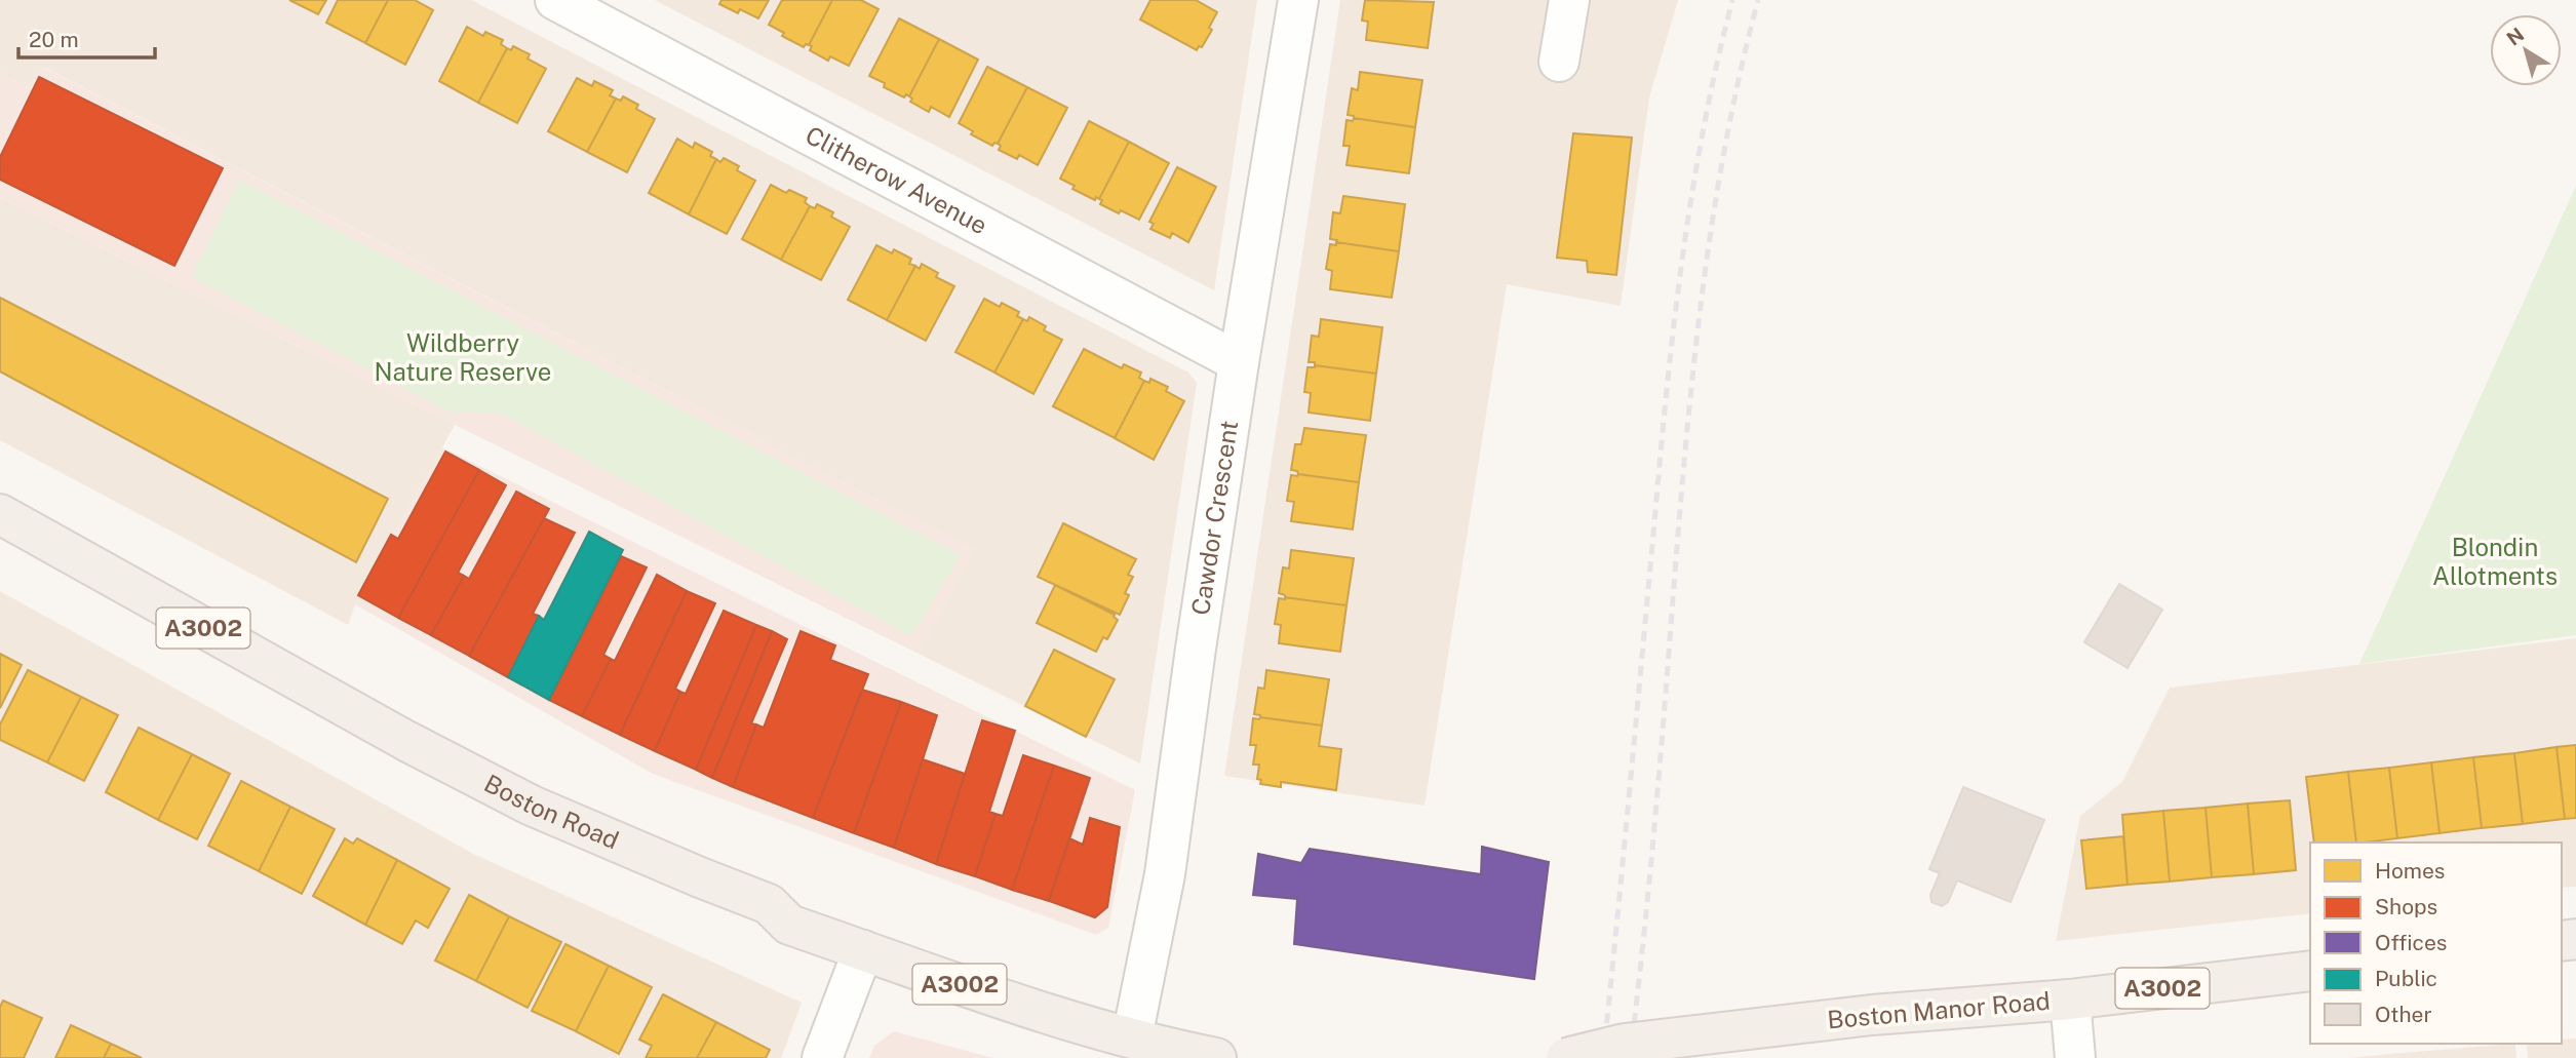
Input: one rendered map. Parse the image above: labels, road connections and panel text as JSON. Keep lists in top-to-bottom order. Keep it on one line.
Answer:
{"streets":{"main road":["A3002","Boston Road","Boston Manor Road"],"street":["Clitherow Avenue","Cawdor Crescent"]},"crossings":[["Clitherow Avenue","Cawdor Crescent"],["Cawdor Crescent","A3002"],["Cawdor Crescent","Boston Road"],["A3002","Boston Road"]],"parks":["Wildberry Nature Reserve","Blondin Allotments"],"legend":["Homes","Shops","Offices","Public","Other"],"scale_bar":"20 m","north":"top left"}
